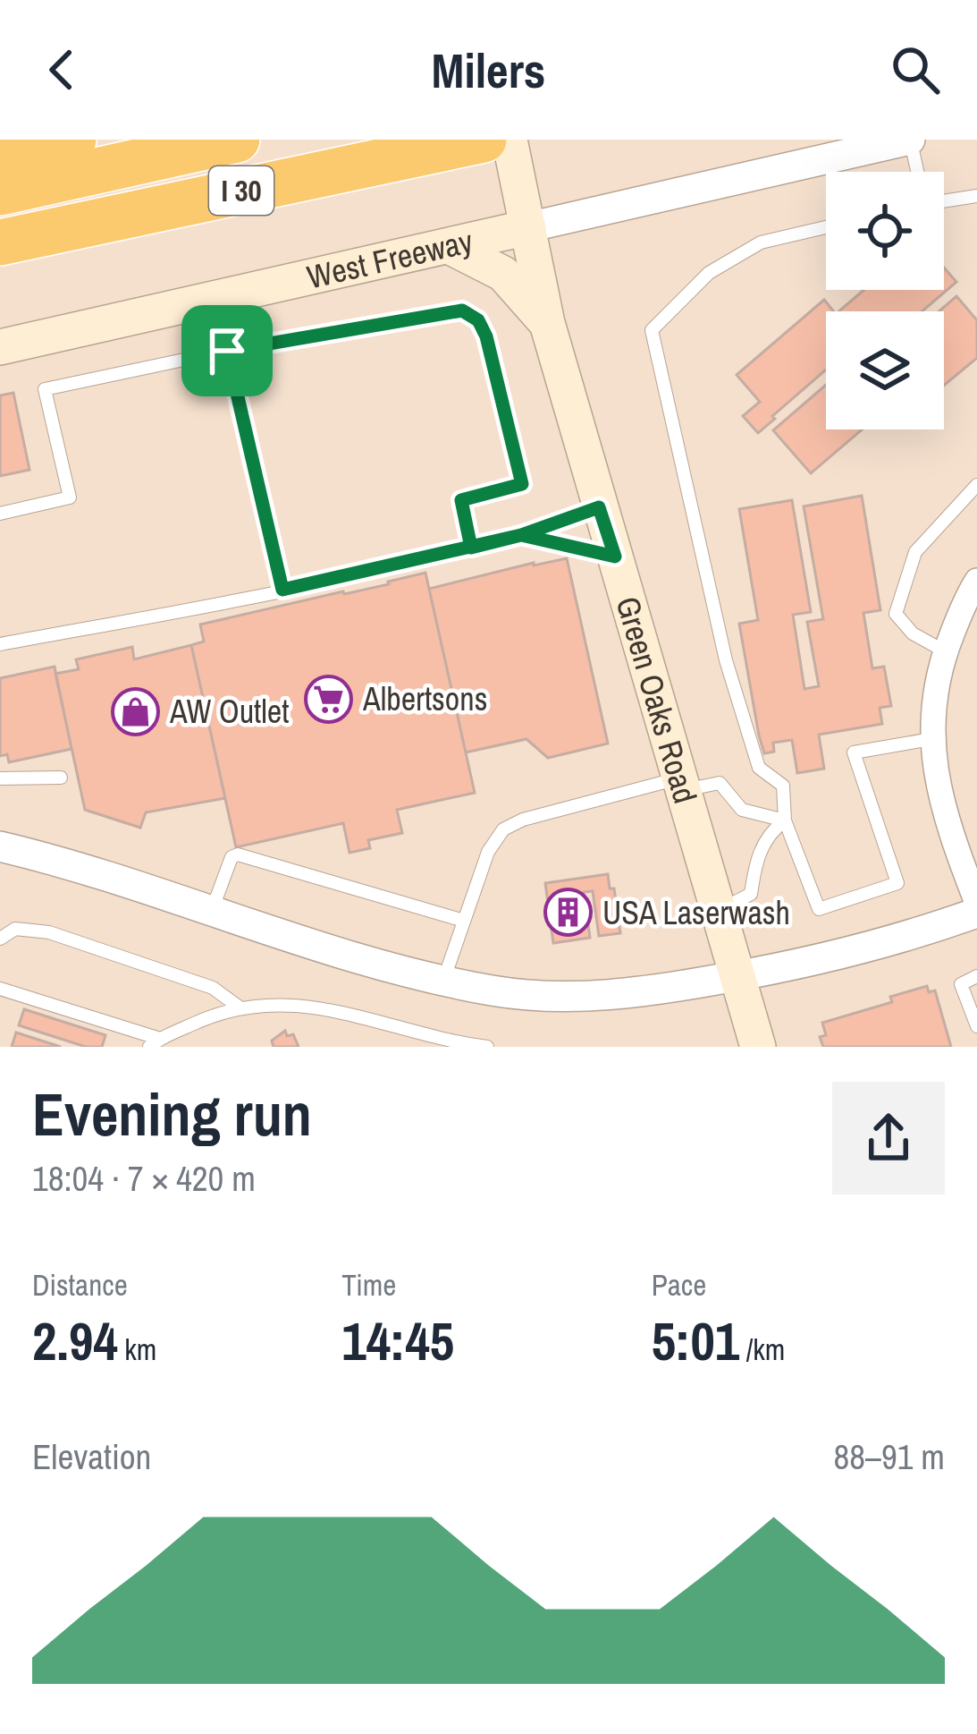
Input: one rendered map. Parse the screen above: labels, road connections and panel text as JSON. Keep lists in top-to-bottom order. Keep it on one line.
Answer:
{"streets":{"highway":["I 30"],"main road":["West Freeway","Green Oaks Road"]},"crossings":[["West Freeway","Green Oaks Road"]],"places":{"supermarket":["Albertsons"],"shop":["AW Outlet"],"building":["USA Laserwash"]},"page":{"header":"Milers","heading":["Evening run","18:04 · 7 × 420 m"],"stats":[["Distance","2.94 km"],["Time","14:45"],["Pace","5:01 /km"]],"chart":["Elevation","88–91 m"]}}
